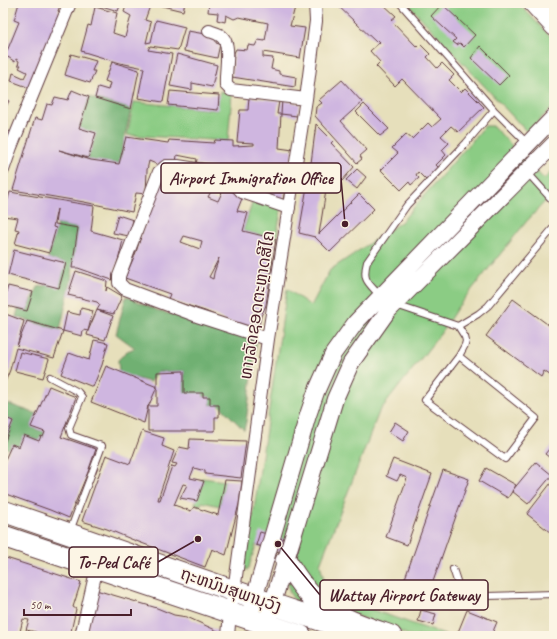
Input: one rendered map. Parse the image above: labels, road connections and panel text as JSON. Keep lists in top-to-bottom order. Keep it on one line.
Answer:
{"streets":{"highway":["ຖະຫນົນສຸພານຸວົງ"],"street":["ທາງລັດຊອດຕະຫຼາດສີໄຄ"]},"crossings":[["ທາງລັດຊອດຕະຫຼາດສີໄຄ","ຖະຫນົນສຸພານຸວົງ"]],"places":["Airport Immigration Office","To-Ped Café","Wattay Airport Gateway"],"scale_bar":"50 m"}
